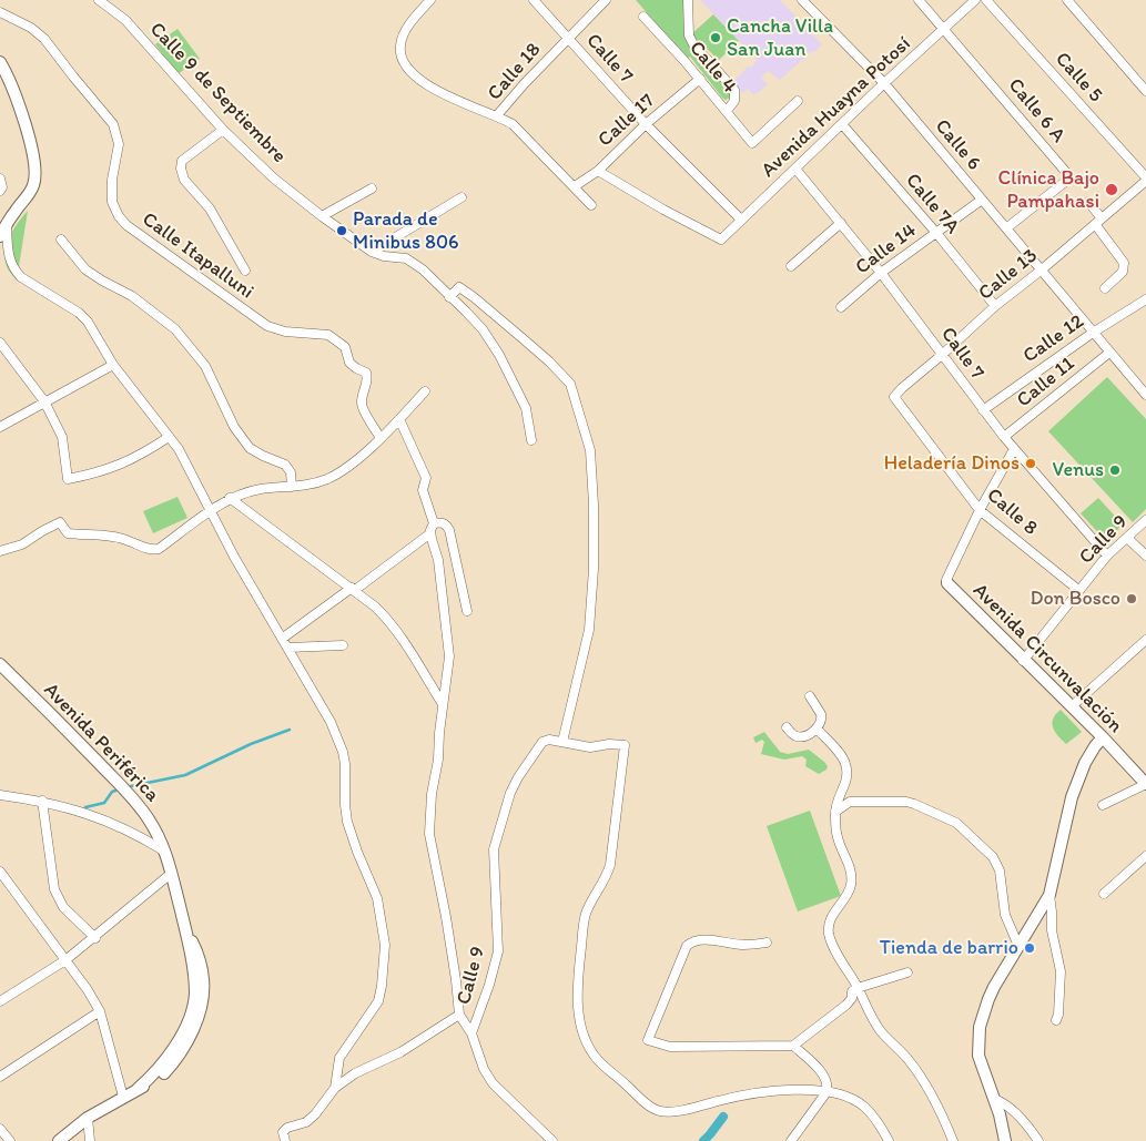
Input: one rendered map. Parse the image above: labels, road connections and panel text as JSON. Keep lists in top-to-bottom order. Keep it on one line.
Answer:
{"streets":{"main road":["Avenida Circunvalación","Avenida Periférica"],"street":["Calle 7","Calle 4","Calle 18","Calle 5","Calle 9 de Septiembre","Avenida Huayna Potosí","Calle 6 A","Calle 17","Calle 6","Calle 7A","Calle 14","Calle Itapalluni","Calle 13","Calle 12","Calle 11","Calle 8","Calle 9"]},"crossings":[["Calle 7","Calle 18"],["Calle 7","Avenida Huayna Potosí"],["Calle 7","Calle 17"],["Calle 7","Calle 14"],["Calle 7","Calle 13"],["Calle 7","Calle 12"],["Calle 7","Calle 11"],["Calle 7","Calle 9"],["Calle 4","Calle 17"],["Calle 18","Calle 17"],["Calle 5","Calle 13"],["Avenida Huayna Potosí","Calle 6 A"],["Avenida Huayna Potosí","Calle 17"],["Avenida Huayna Potosí","Calle 6"],["Avenida Huayna Potosí","Calle 7A"],["Calle 6 A","Calle 6"],["Calle 6","Calle 14"],["Calle 6","Calle 13"],["Calle 6","Calle 12"],["Calle 6","Calle 11"],["Calle 7A","Calle 14"],["Calle 7A","Calle 13"],["Calle 13","Calle 8"],["Calle 8","Calle 9"],["Calle 9","Avenida Circunvalación"]],"places":["Cancha Villa San Juan","Clínica Bajo Pampahasi","Parada de Minibus 806","Heladería Dinos","Venus","Don Bosco","Tienda de barrio"]}
